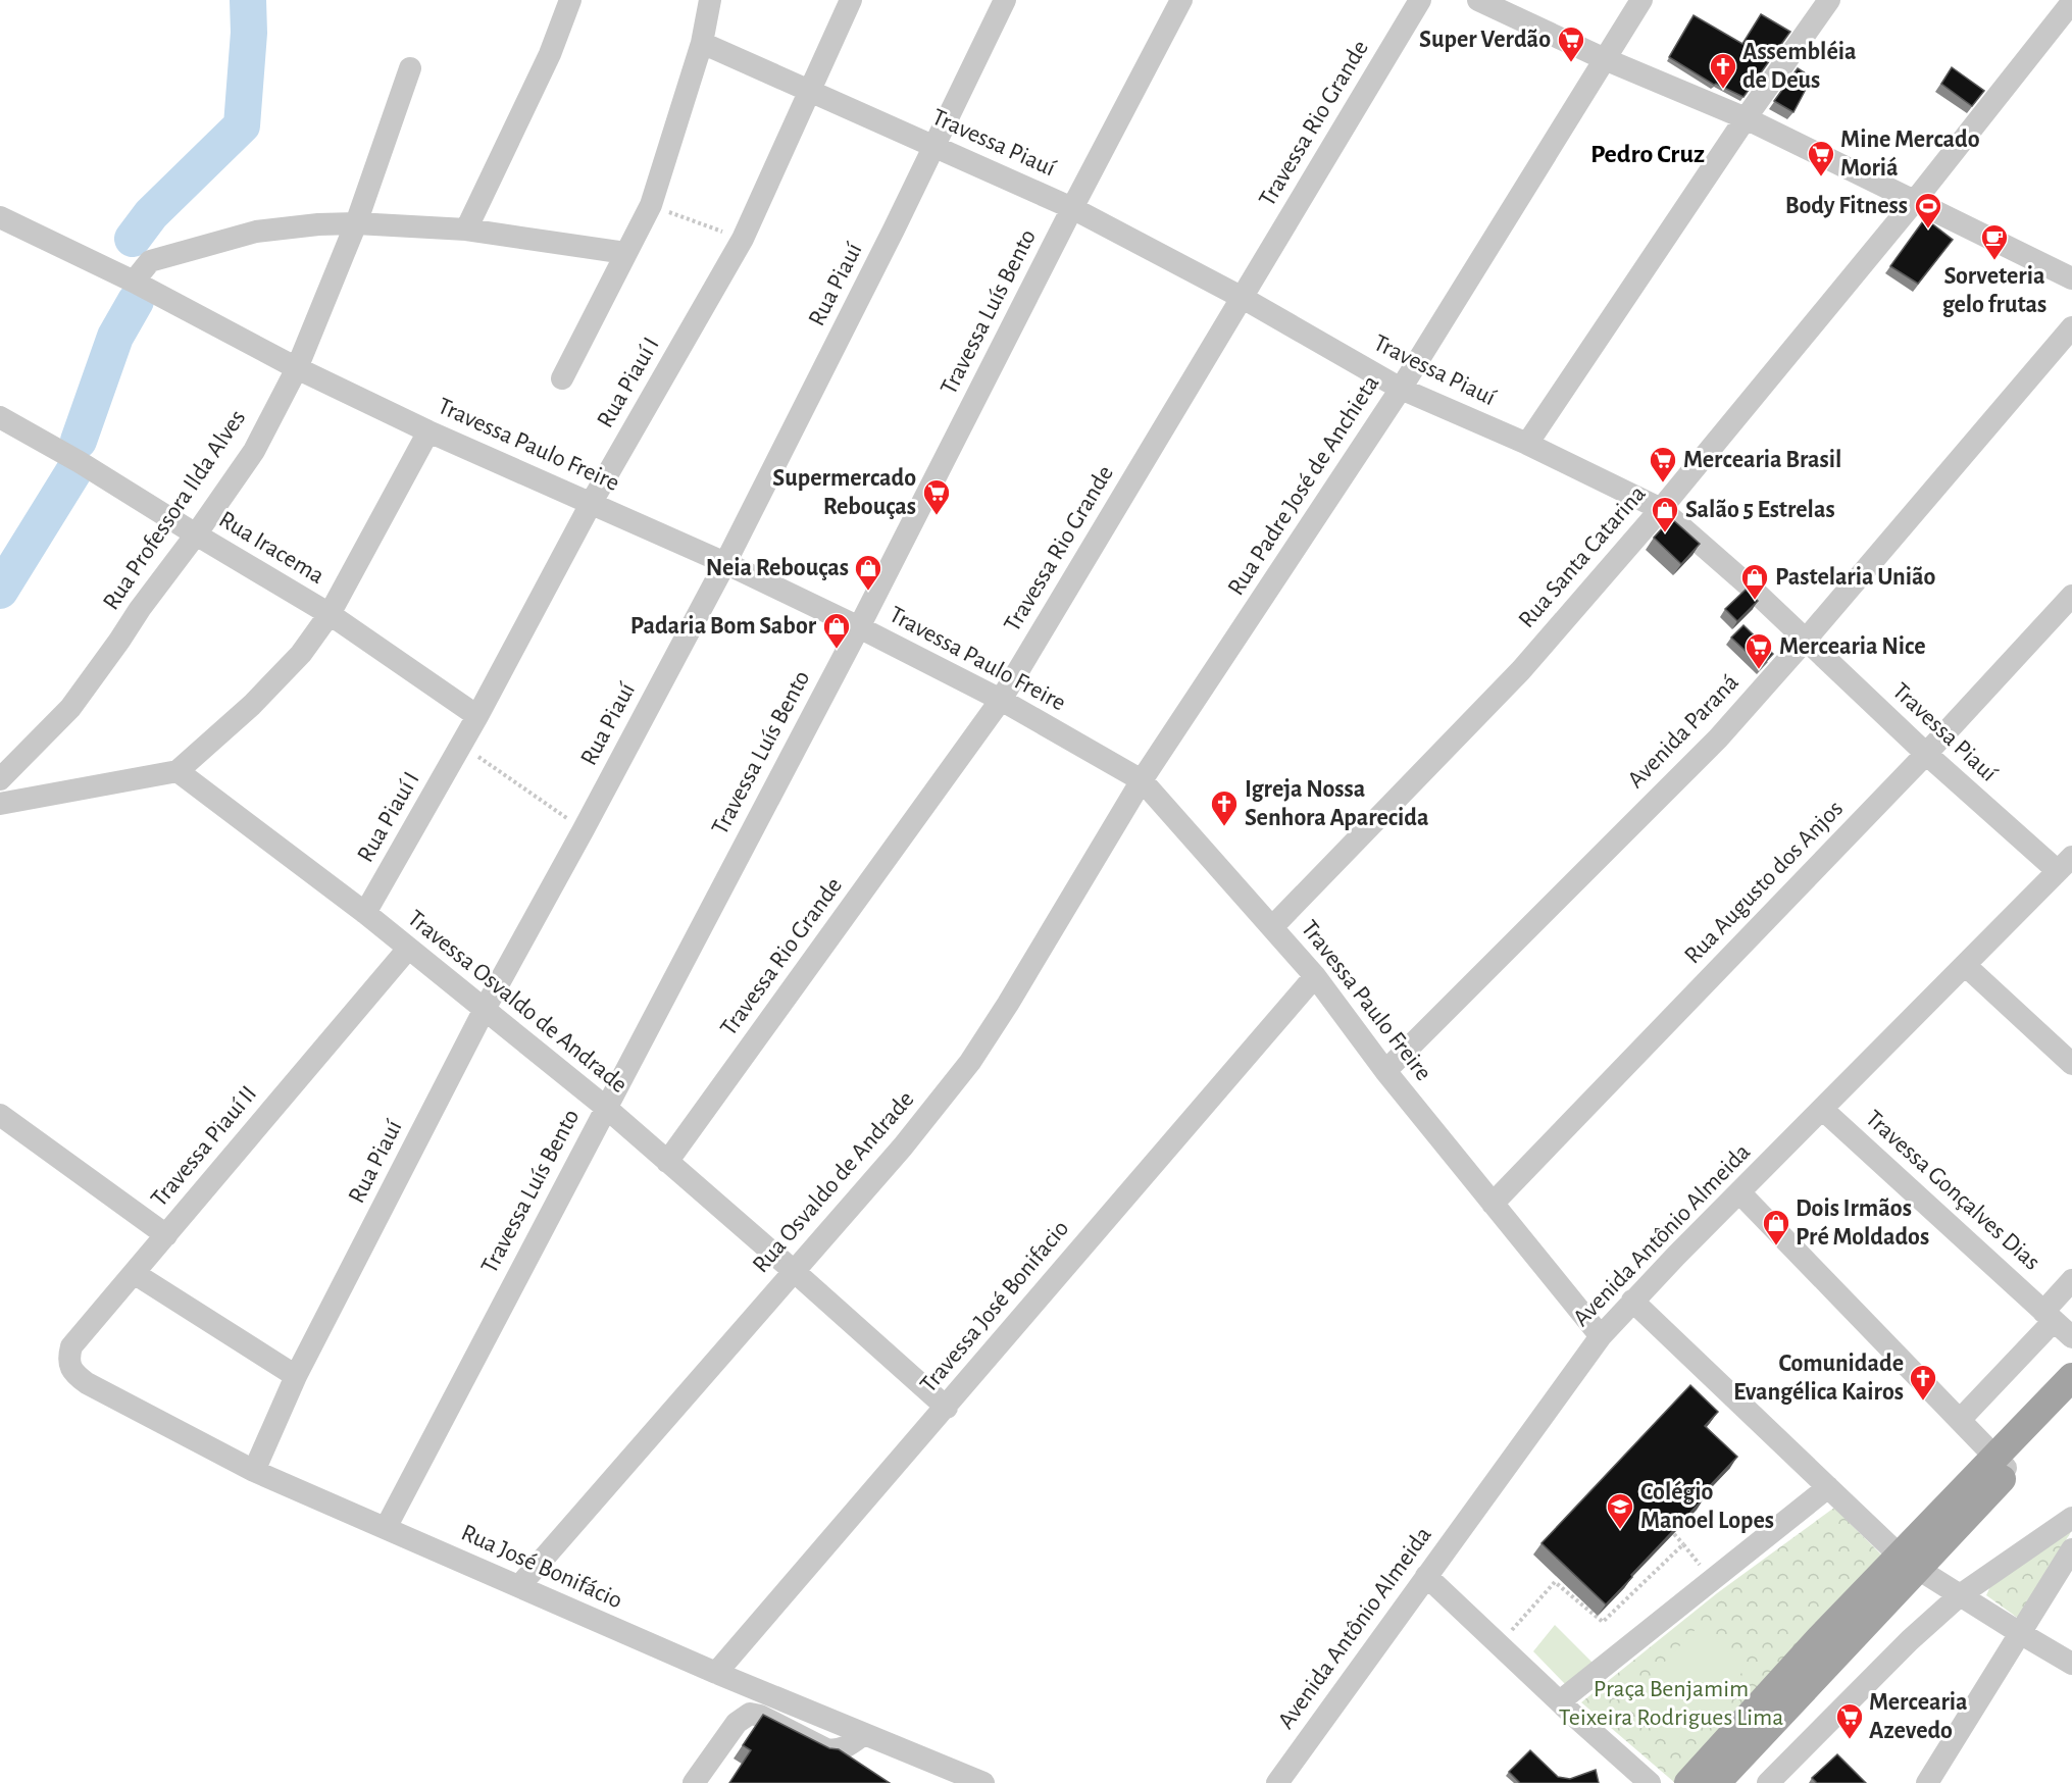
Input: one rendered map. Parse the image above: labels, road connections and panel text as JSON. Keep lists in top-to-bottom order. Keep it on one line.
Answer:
{"streets":{"street":["Travessa Rio Grande","Travessa Piauí","Rua Piauí","Travessa Luís Bento","Rua Piauí I","Travessa Paulo Freire","Rua Padre José de Anchieta","Rua Professora Ilda Alves","Rua Iracema","Rua Santa Catarina","Avenida Paraná","Rua Augusto dos Anjos","Travessa Osvaldo de Andrade","Travessa Piauí II","Rua Osvaldo de Andrade","Travessa Gonçalves Dias","Avenida Antônio Almeida","Travessa José Bonifacio","Rua José Bonifácio"]},"crossings":[["Travessa Rio Grande","Travessa Piauí"],["Travessa Rio Grande","Travessa Paulo Freire"],["Travessa Rio Grande","Travessa Osvaldo de Andrade"],["Travessa Piauí","Rua Piauí"],["Travessa Piauí","Travessa Luís Bento"],["Travessa Piauí","Rua Piauí I"],["Travessa Piauí","Rua Padre José de Anchieta"],["Travessa Piauí","Rua Santa Catarina"],["Travessa Piauí","Avenida Paraná"],["Travessa Piauí","Rua Augusto dos Anjos"],["Travessa Piauí","Avenida Antônio Almeida"],["Rua Piauí","Travessa Paulo Freire"],["Rua Piauí","Travessa Osvaldo de Andrade"],["Rua Piauí","Rua José Bonifácio"],["Travessa Luís Bento","Travessa Paulo Freire"],["Travessa Luís Bento","Travessa Osvaldo de Andrade"],["Travessa Luís Bento","Rua José Bonifácio"],["Rua Piauí I","Travessa Paulo Freire"],["Rua Piauí I","Rua Iracema"],["Rua Piauí I","Travessa Osvaldo de Andrade"],["Travessa Paulo Freire","Rua Padre José de Anchieta"],["Travessa Paulo Freire","Rua Professora Ilda Alves"],["Travessa Paulo Freire","Rua Santa Catarina"],["Travessa Paulo Freire","Avenida Paraná"],["Travessa Paulo Freire","Rua Augusto dos Anjos"],["Travessa Paulo Freire","Rua Osvaldo de Andrade"],["Travessa Paulo Freire","Avenida Antônio Almeida"],["Travessa Paulo Freire","Travessa José Bonifacio"],["Rua Padre José de Anchieta","Rua Osvaldo de Andrade"],["Rua Professora Ilda Alves","Rua Iracema"],["Travessa Osvaldo de Andrade","Travessa Piauí II"],["Travessa Osvaldo de Andrade","Rua Osvaldo de Andrade"],["Travessa Osvaldo de Andrade","Travessa José Bonifacio"],["Travessa Piauí II","Rua José Bonifácio"],["Rua Osvaldo de Andrade","Rua José Bonifácio"],["Travessa Gonçalves Dias","Avenida Antônio Almeida"],["Travessa José Bonifacio","Rua José Bonifácio"]],"districts":["Pedro Cruz"],"parks":["Praça Benjamim Teixeira Rodrigues Lima"],"places":{"supermarket":["Super Verdão","Mine Mercado Moriá","Mercearia Brasil","Supermercado Rebouças","Mercearia Nice","Mercearia Azevedo"],"church":["Assembléia de Deus","Igreja Nossa Senhora Aparecida","Comunidade Evangélica Kairos"],"sports":["Body Fitness"],"cafe":["Sorveteria gelo frutas"],"shop":["Salão 5 Estrelas","Neia Rebouças","Pastelaria União","Padaria Bom Sabor","Dois Irmãos Pré Moldados"],"school or university":["Colégio Manoel Lopes"]}}
